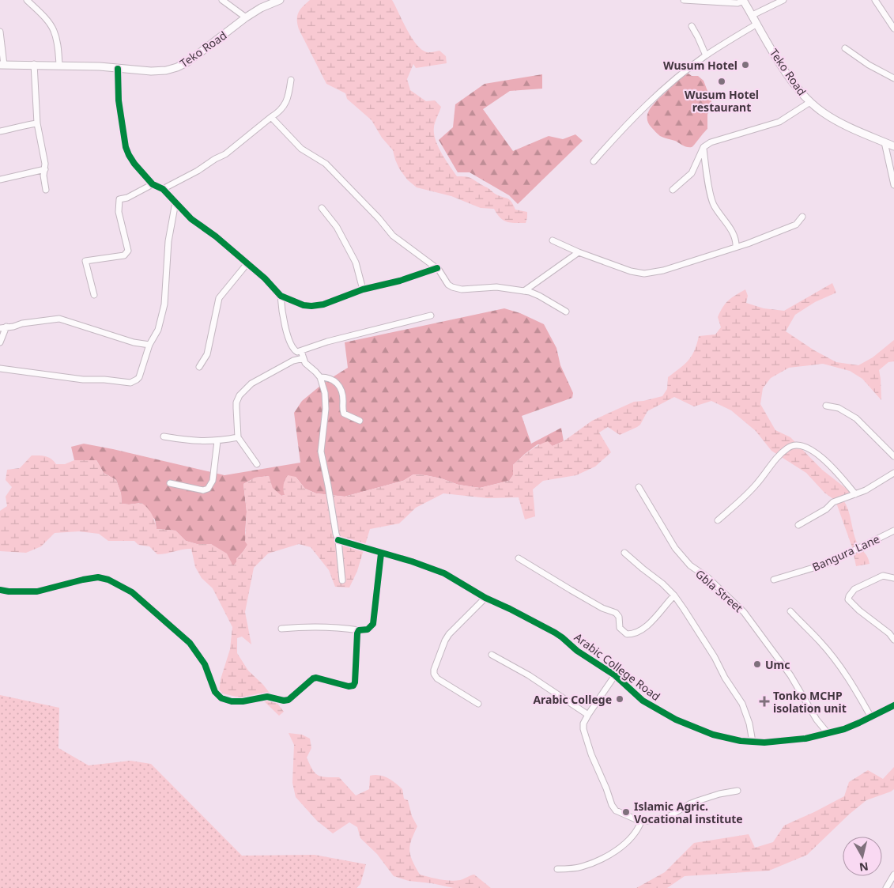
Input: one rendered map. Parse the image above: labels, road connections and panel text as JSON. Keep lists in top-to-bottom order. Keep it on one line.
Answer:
{"streets":{"street":["Teko Road","Bangura Lane","Gbla Street","Arabic College Road"]},"crossings":[["Gbla Street","Arabic College Road"]],"places":{"other":["Wusum Hotel","Wusum Hotel restaurant","Umc","Arabic College","Islamic Agric. Vocational institute"],"health":["Tonko MCHP isolation unit"]},"north":"bottom"}
